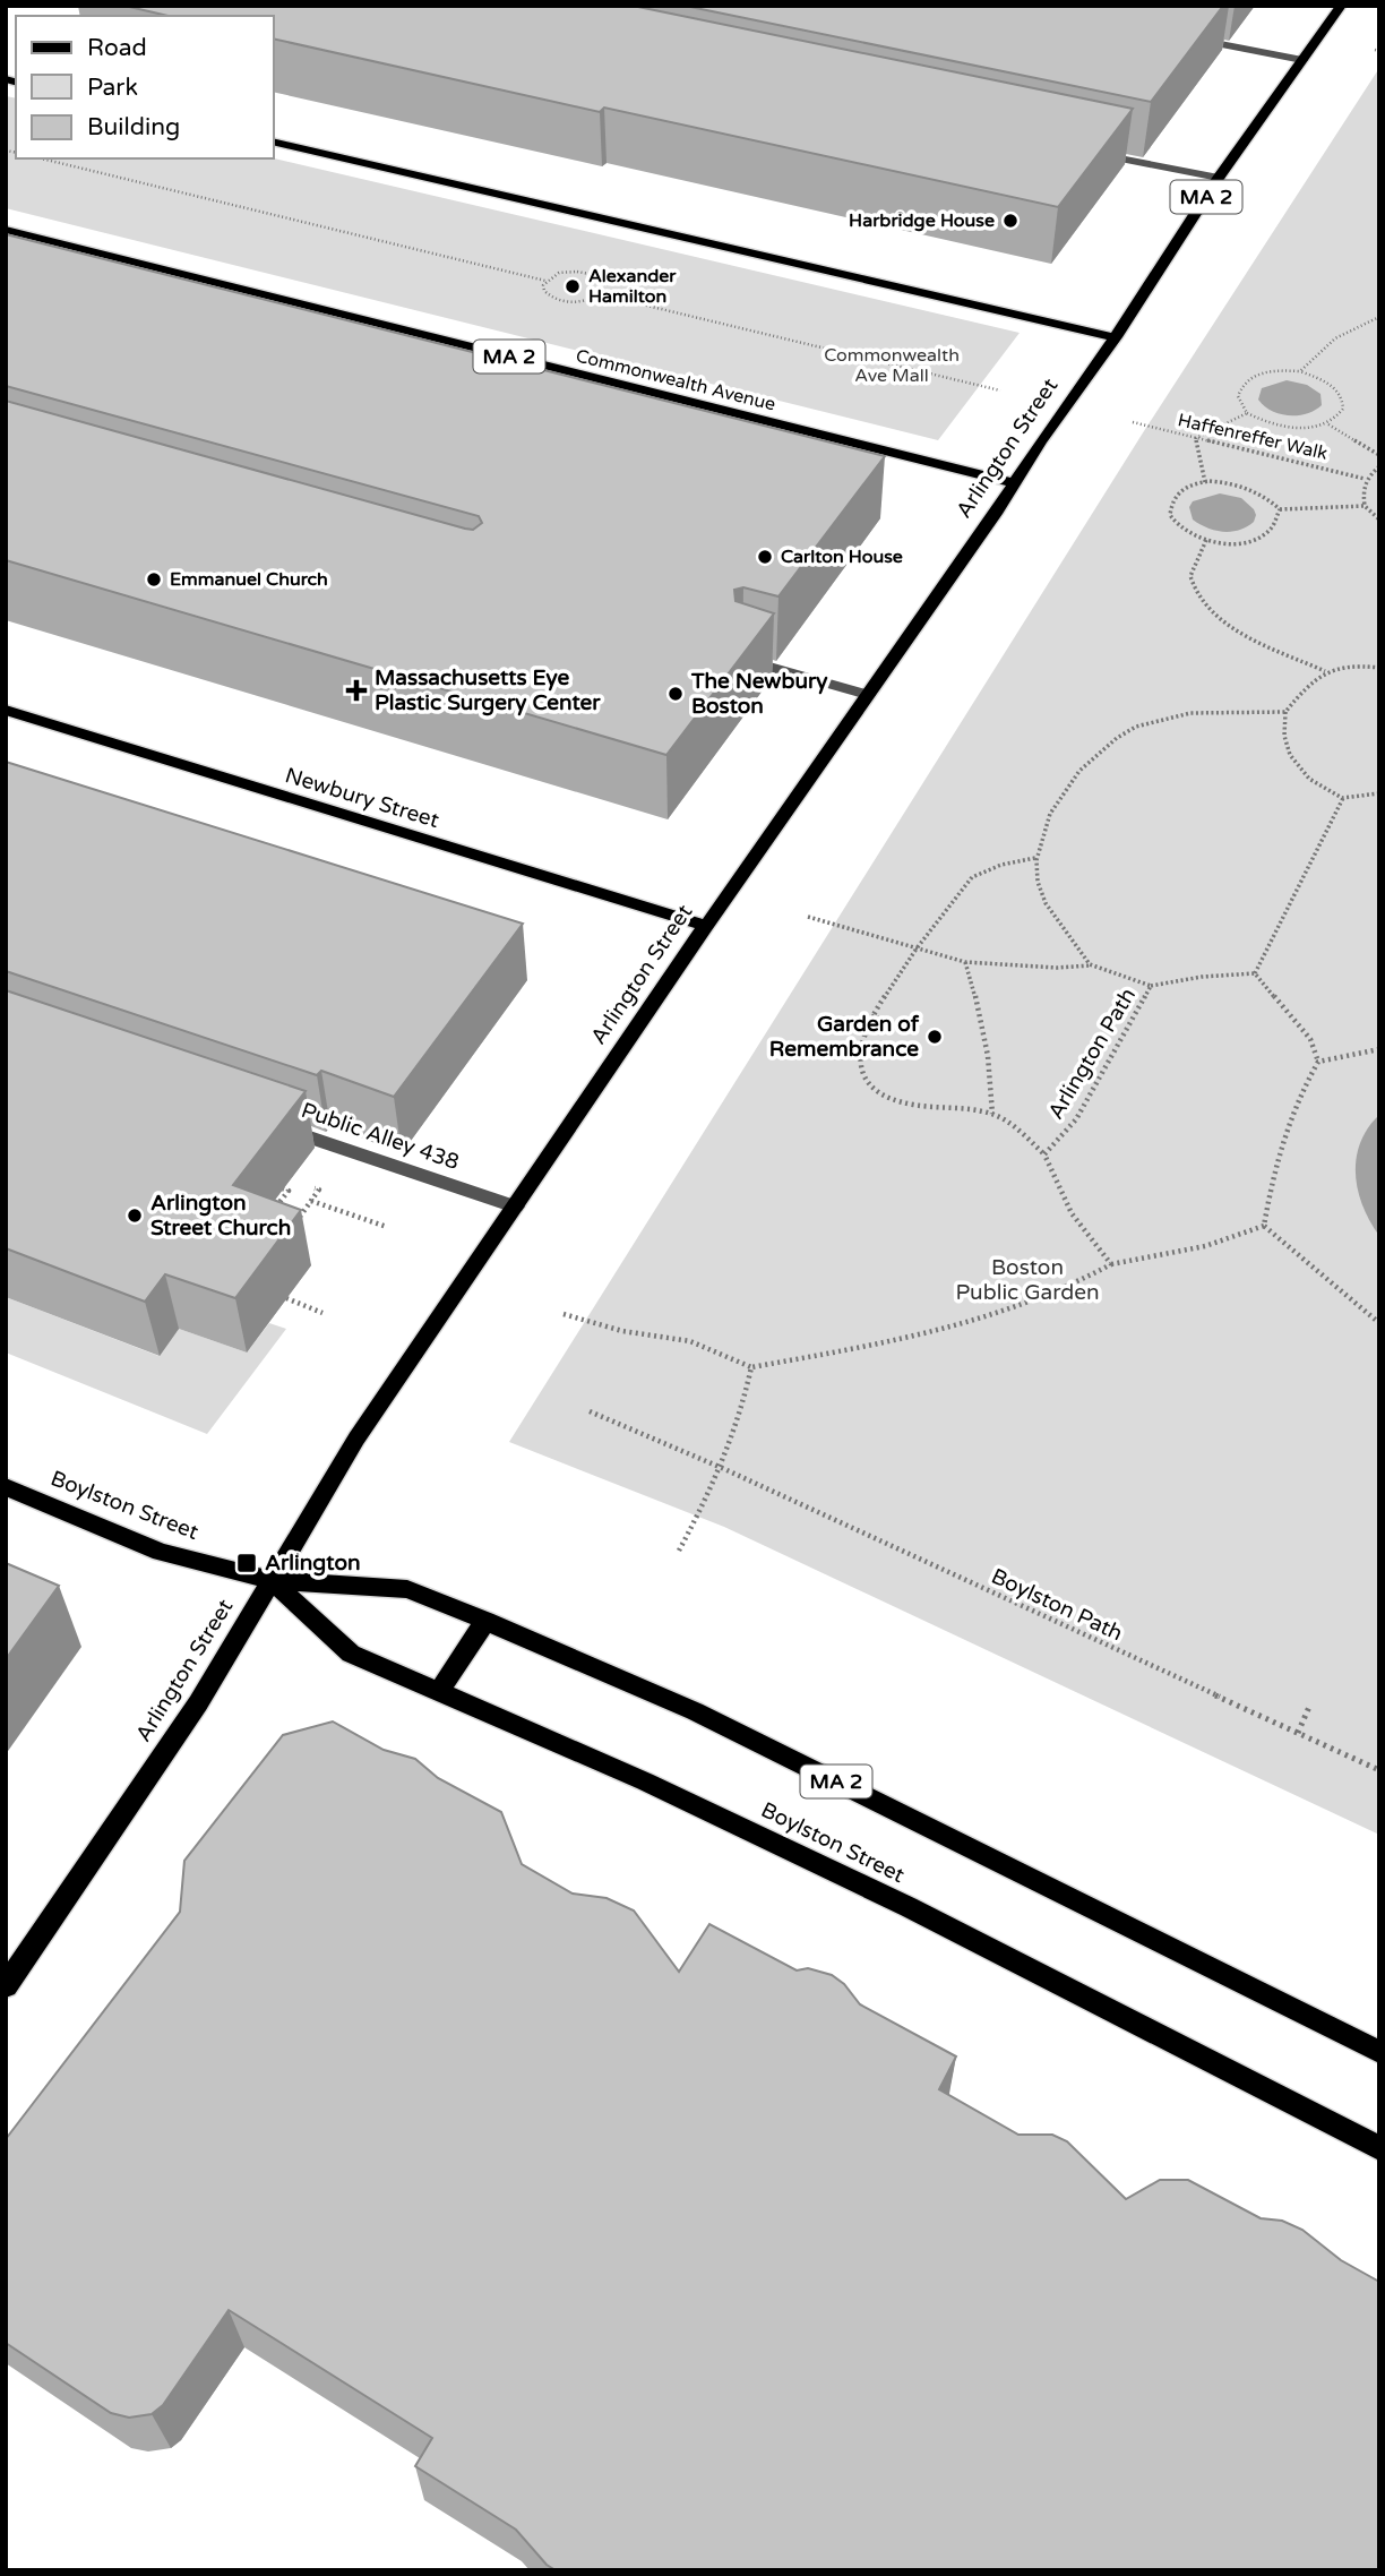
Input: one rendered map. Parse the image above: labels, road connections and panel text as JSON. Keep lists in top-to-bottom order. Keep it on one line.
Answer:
{"streets":{"main road":["MA 2","Commonwealth Avenue","Arlington Street","Newbury Street","Boylston Street"],"street":["Public Alley 438"],"path":["Haffenreffer Walk","Arlington Path","Boylston Path"]},"crossings":[["Commonwealth Avenue","Arlington Street"],["Arlington Street","Newbury Street"],["Arlington Street","Public Alley 438"],["Arlington Street","Boylston Street"]],"parks":["Commonwealth Ave Mall","Boston Public Garden"],"places":{"other":["Harbridge House","Alexander Hamilton","Carlton House","Emmanuel Church","The Newbury Boston","Garden of Remembrance","Arlington Street Church"],"health":["Massachusetts Eye Plastic Surgery Center"],"transit":["Arlington"]},"legend":["Road","Park","Building"]}
